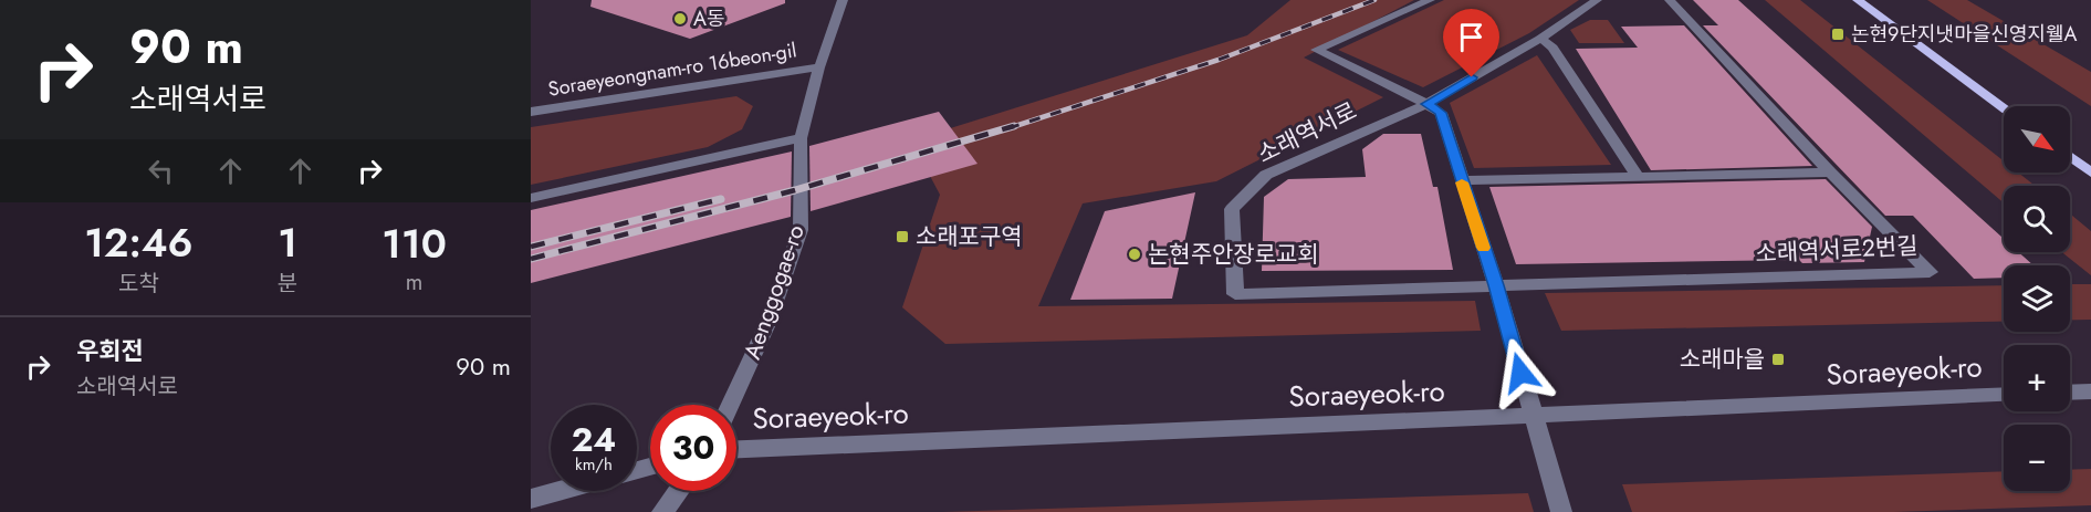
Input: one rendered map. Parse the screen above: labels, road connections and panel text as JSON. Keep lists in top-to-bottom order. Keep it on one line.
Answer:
{"streets":{"street":["Soraeyeongnam-ro 16beon-gil","소래역서로","소래역서로2번길","Aenggogae-ro","Soraeyeok-ro"]},"crossings":[["Soraeyeongnam-ro 16beon-gil","Aenggogae-ro"],["소래역서로","소래역서로2번길"]],"places":{"other":["A동","논현주안장로교회"],"transit":["논현9단지냇마을신영지웰A","소래포구역","소래마을"]},"north":"bottom right","page":{"turn":["90 m","소래역서로"],"map_buttons":["+","−"],"eta":["12:46","도착","1","분","110","m"],"list":[{"name":"우회전","note":"소래역서로","value":"90 m"}],"speed":"24 km/h","limit":"30"}}
